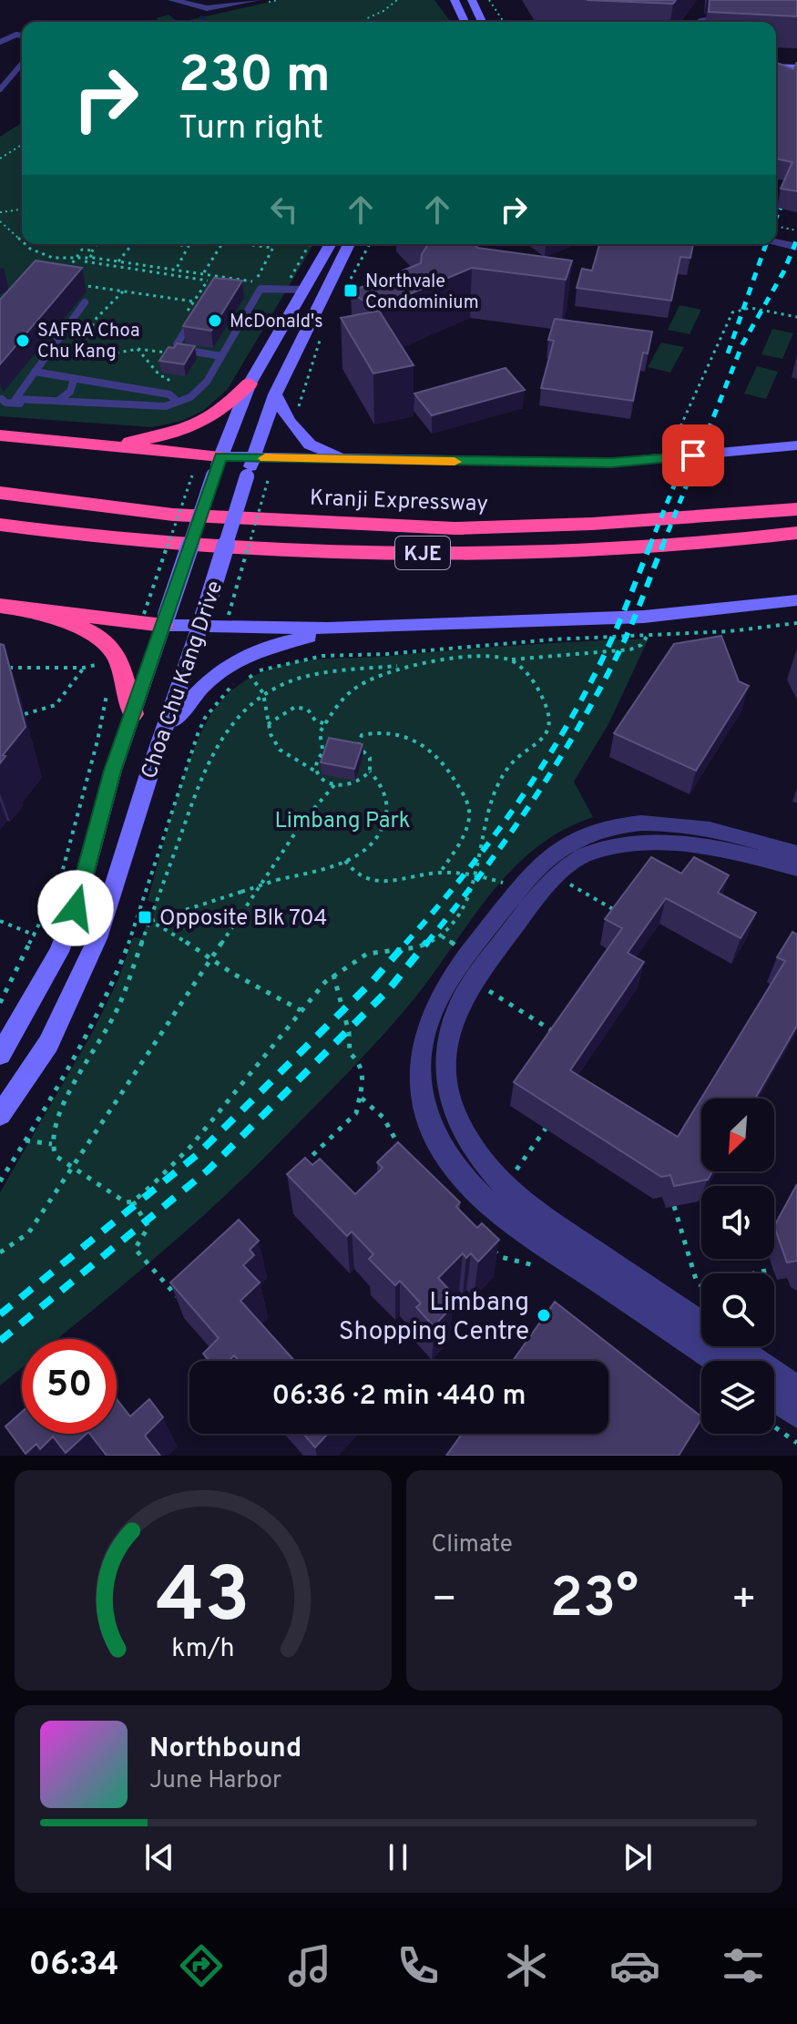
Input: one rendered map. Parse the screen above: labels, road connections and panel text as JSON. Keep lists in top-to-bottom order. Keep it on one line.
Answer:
{"streets":{"highway":["Kranji Expressway","KJE"],"main road":["Choa Chu Kang Drive"]},"parks":["Limbang Park"],"places":{"transit":["Northvale Condominium","Opposite Blk 704"],"other":["McDonald's","SAFRA Choa Chu Kang","Limbang Shopping Centre"]},"north":"bottom left","page":{"turn":["230 m","Turn right"],"limit":"50","trip":"06:36 · 2 min · 440 m","tile":"Climate","heat":["−","23°","+"],"song":["Northbound","June Harbor"],"tabs":"06:34","gauge":["43","km/h"]}}
